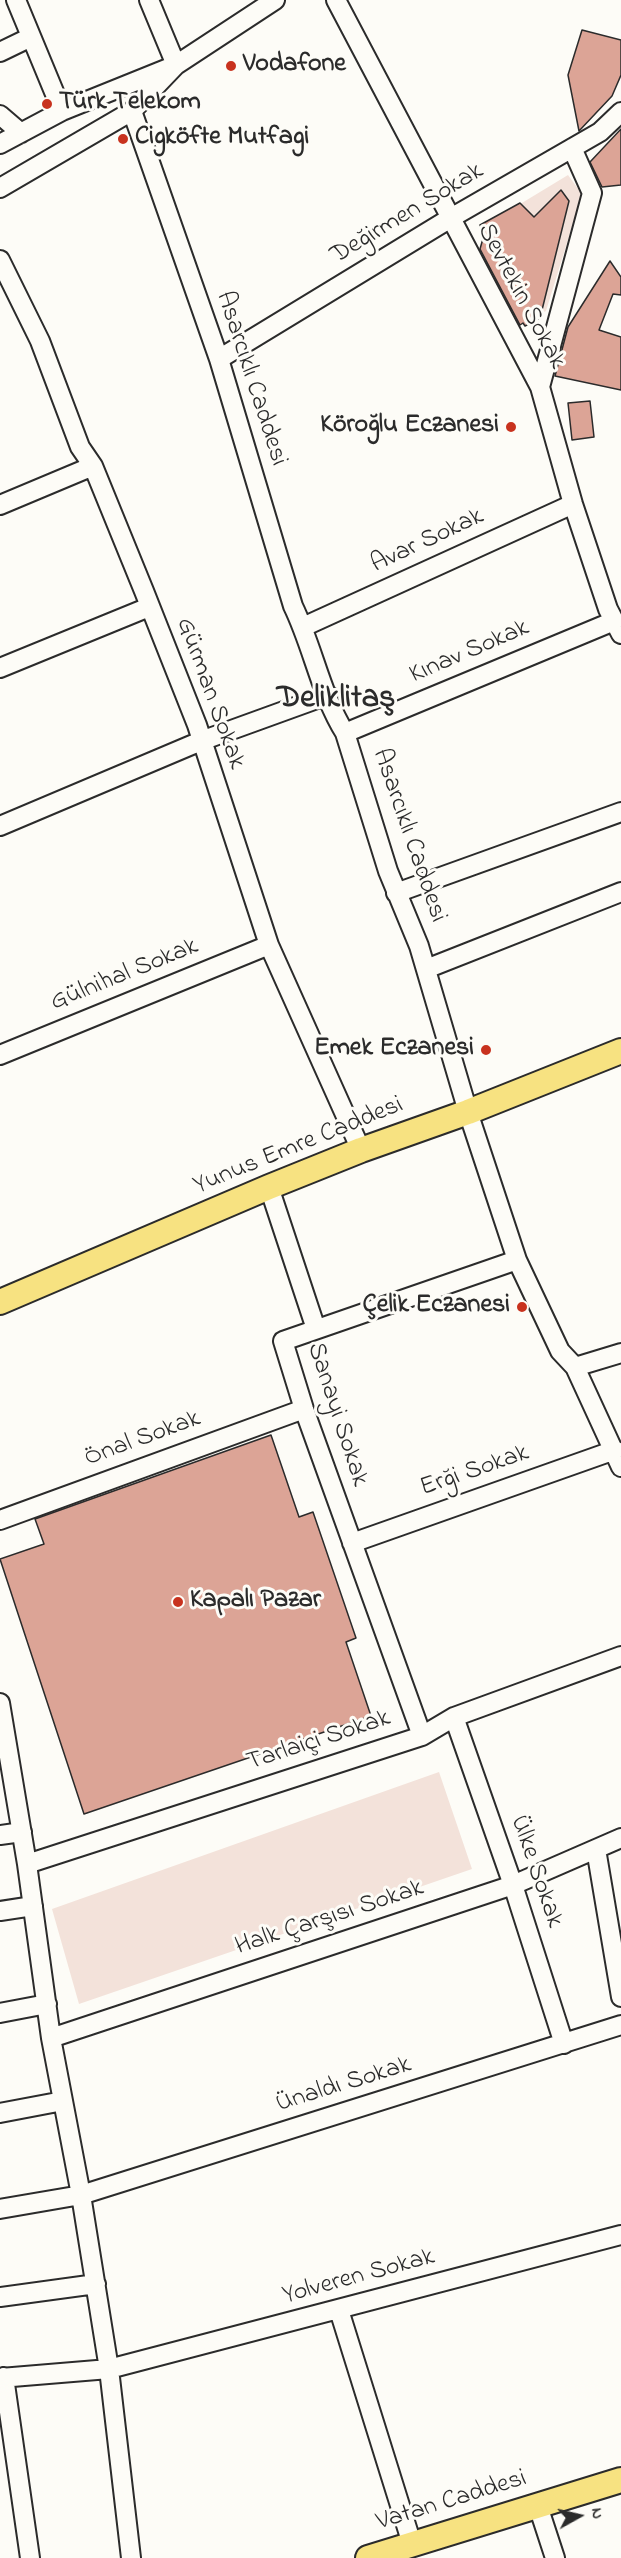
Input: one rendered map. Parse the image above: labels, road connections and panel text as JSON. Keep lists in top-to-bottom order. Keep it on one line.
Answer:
{"streets":{"main road":["Yunus Emre Caddesi","Vatan Caddesi"],"street":["Değirmen Sokak","Sevtekin Sokak","Asarcıklı Caddesi","Avar Sokak","Kınav Sokak","Gürman Sokak","Gülnihal Sokak","Sanayi Sokak","Önal Sokak","Erği Sokak","Tarlaiçi Sokak","Ülke Sokak","Halk Çarşısı Sokak","Ünaldı Sokak","Yolveren Sokak"]},"crossings":[["Değirmen Sokak","Sevtekin Sokak"],["Değirmen Sokak","Asarcıklı Caddesi"],["Sevtekin Sokak","Avar Sokak"],["Sevtekin Sokak","Kınav Sokak"],["Asarcıklı Caddesi","Avar Sokak"],["Asarcıklı Caddesi","Kınav Sokak"],["Asarcıklı Caddesi","Yunus Emre Caddesi"],["Asarcıklı Caddesi","Sanayi Sokak"],["Asarcıklı Caddesi","Erği Sokak"],["Gürman Sokak","Gülnihal Sokak"],["Gürman Sokak","Yunus Emre Caddesi"],["Sanayi Sokak","Önal Sokak"],["Sanayi Sokak","Erği Sokak"],["Sanayi Sokak","Tarlaiçi Sokak"],["Tarlaiçi Sokak","Ülke Sokak"],["Ülke Sokak","Halk Çarşısı Sokak"],["Ülke Sokak","Ünaldı Sokak"]],"districts":["Deliklitaş"],"places":["Vodafone","Türk Telekom","Cigköfte Mutfagi","Köroğlu Eczanesi","Emek Eczanesi","Çelik Eczanesi","Kapalı Pazar"],"north":"right"}
